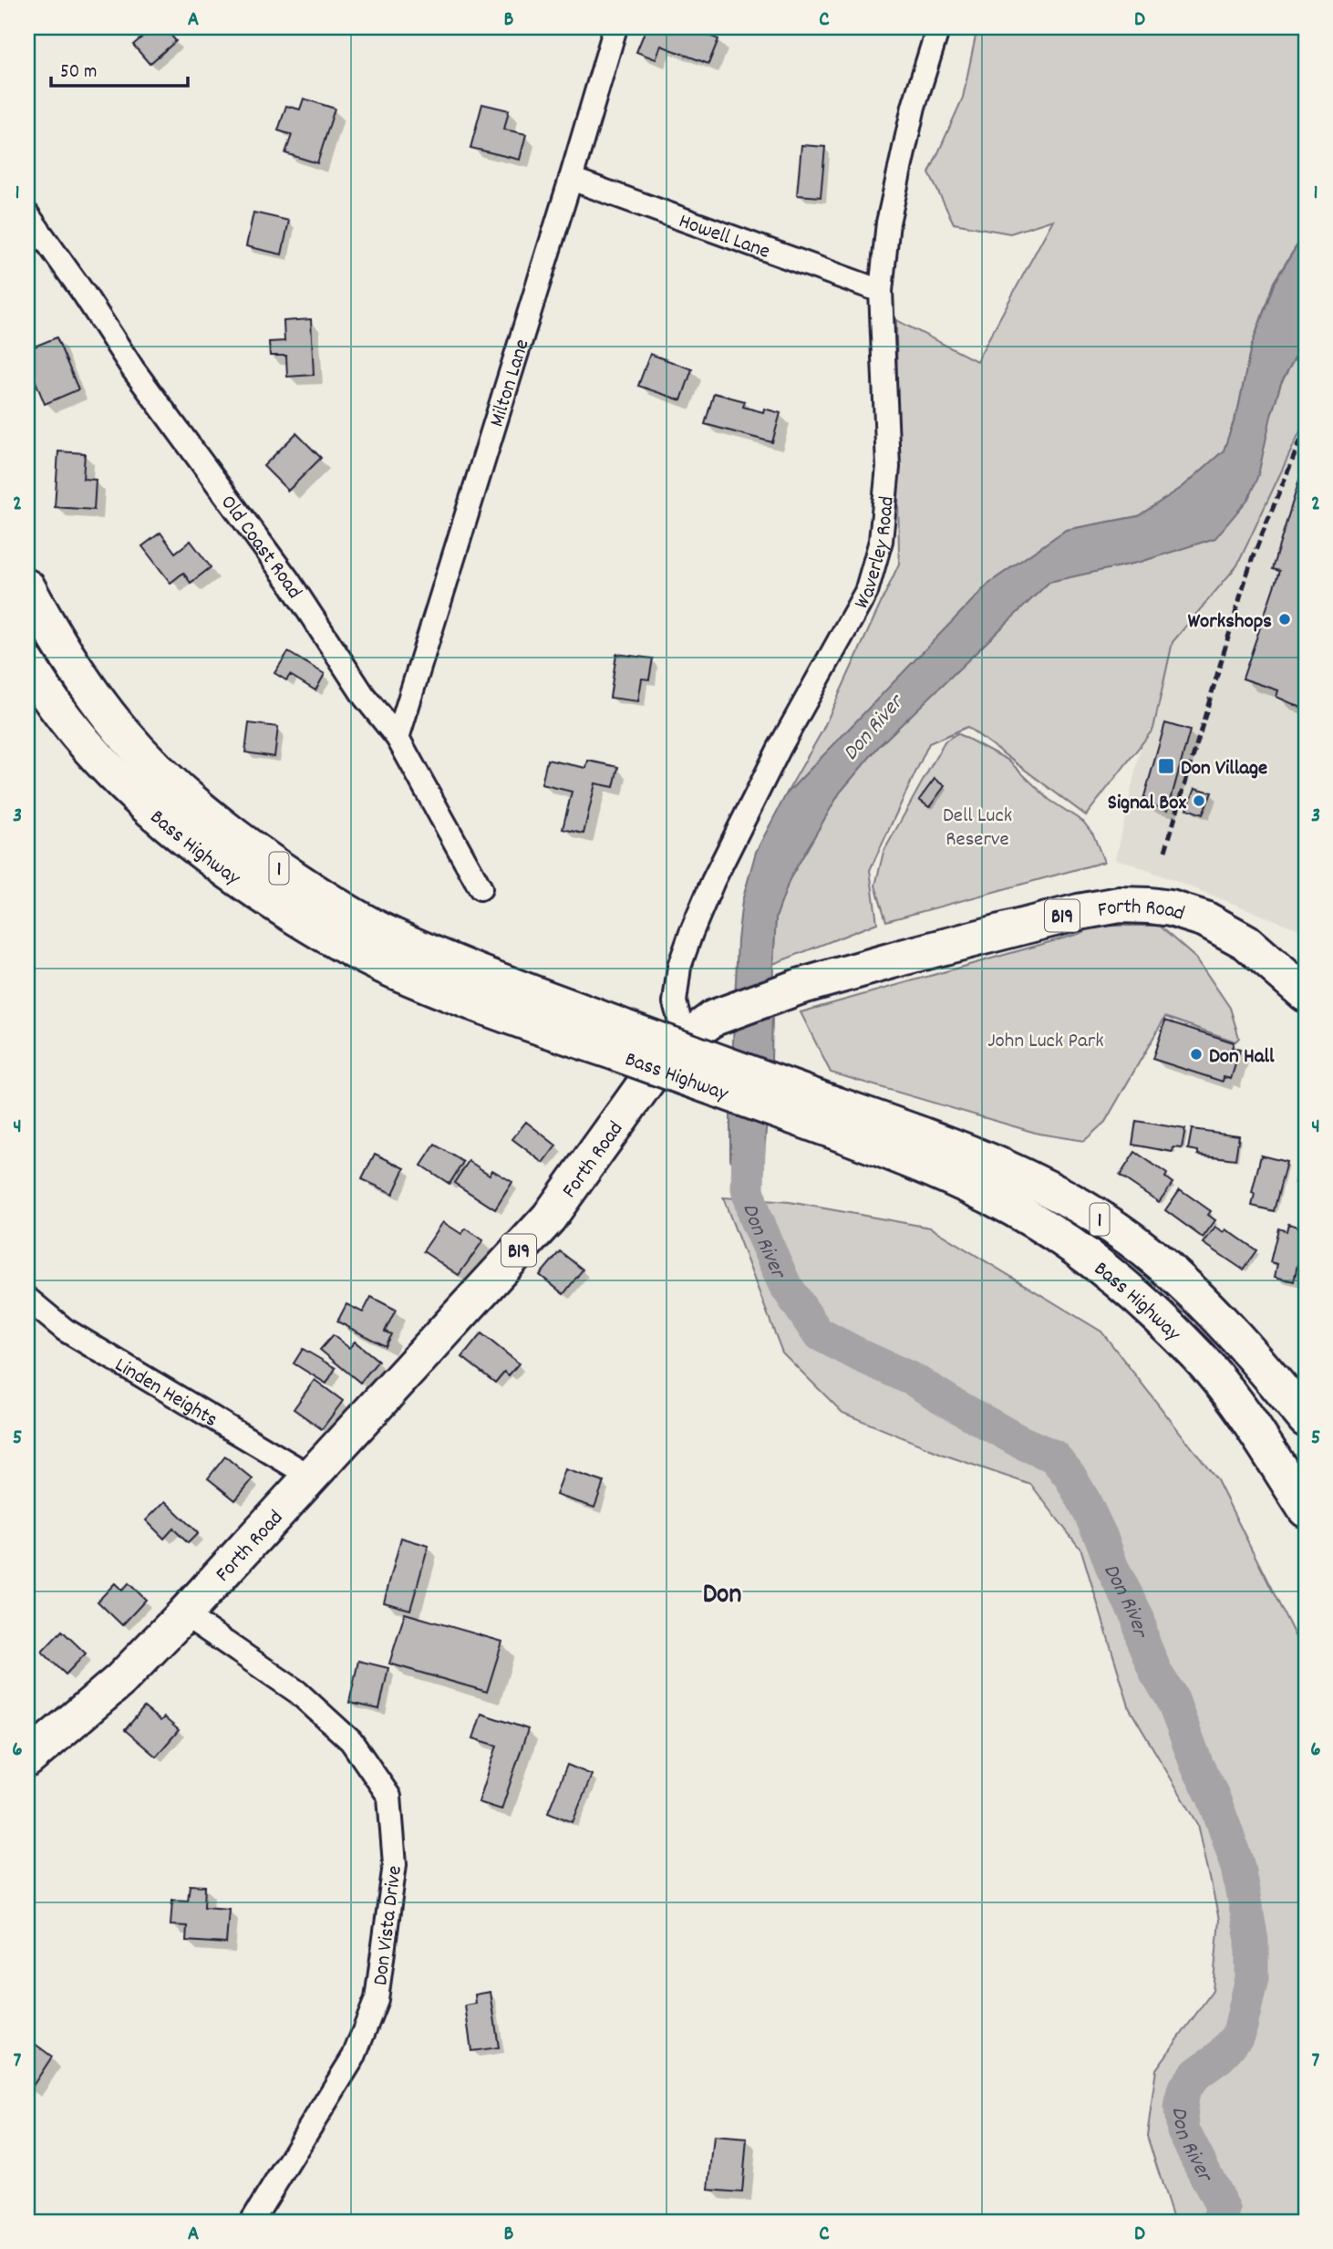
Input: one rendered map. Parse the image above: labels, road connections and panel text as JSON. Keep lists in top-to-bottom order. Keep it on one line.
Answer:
{"streets":{"main road":["Bass Highway","1","Forth Road","B19"],"street":["Howell Lane","Milton Lane","Old Coast Road","Waverley Road","Linden Heights","Don Vista Drive"]},"crossings":[["Howell Lane","Milton Lane"],["Howell Lane","Waverley Road"],["Milton Lane","Old Coast Road"],["Waverley Road","Forth Road"],["Forth Road","Linden Heights"],["Forth Road","Don Vista Drive"]],"districts":["Don"],"water":["Don River"],"parks":["Dell Luck Reserve","John Luck Park"],"places":{"other":["Workshops","Signal Box","Don Hall"],"transit":["Don Village"]},"scale_bar":"50 m","grid":{"columns":["A","B","C","D"],"rows":["1","2","3","4","5","6","7"]}}
